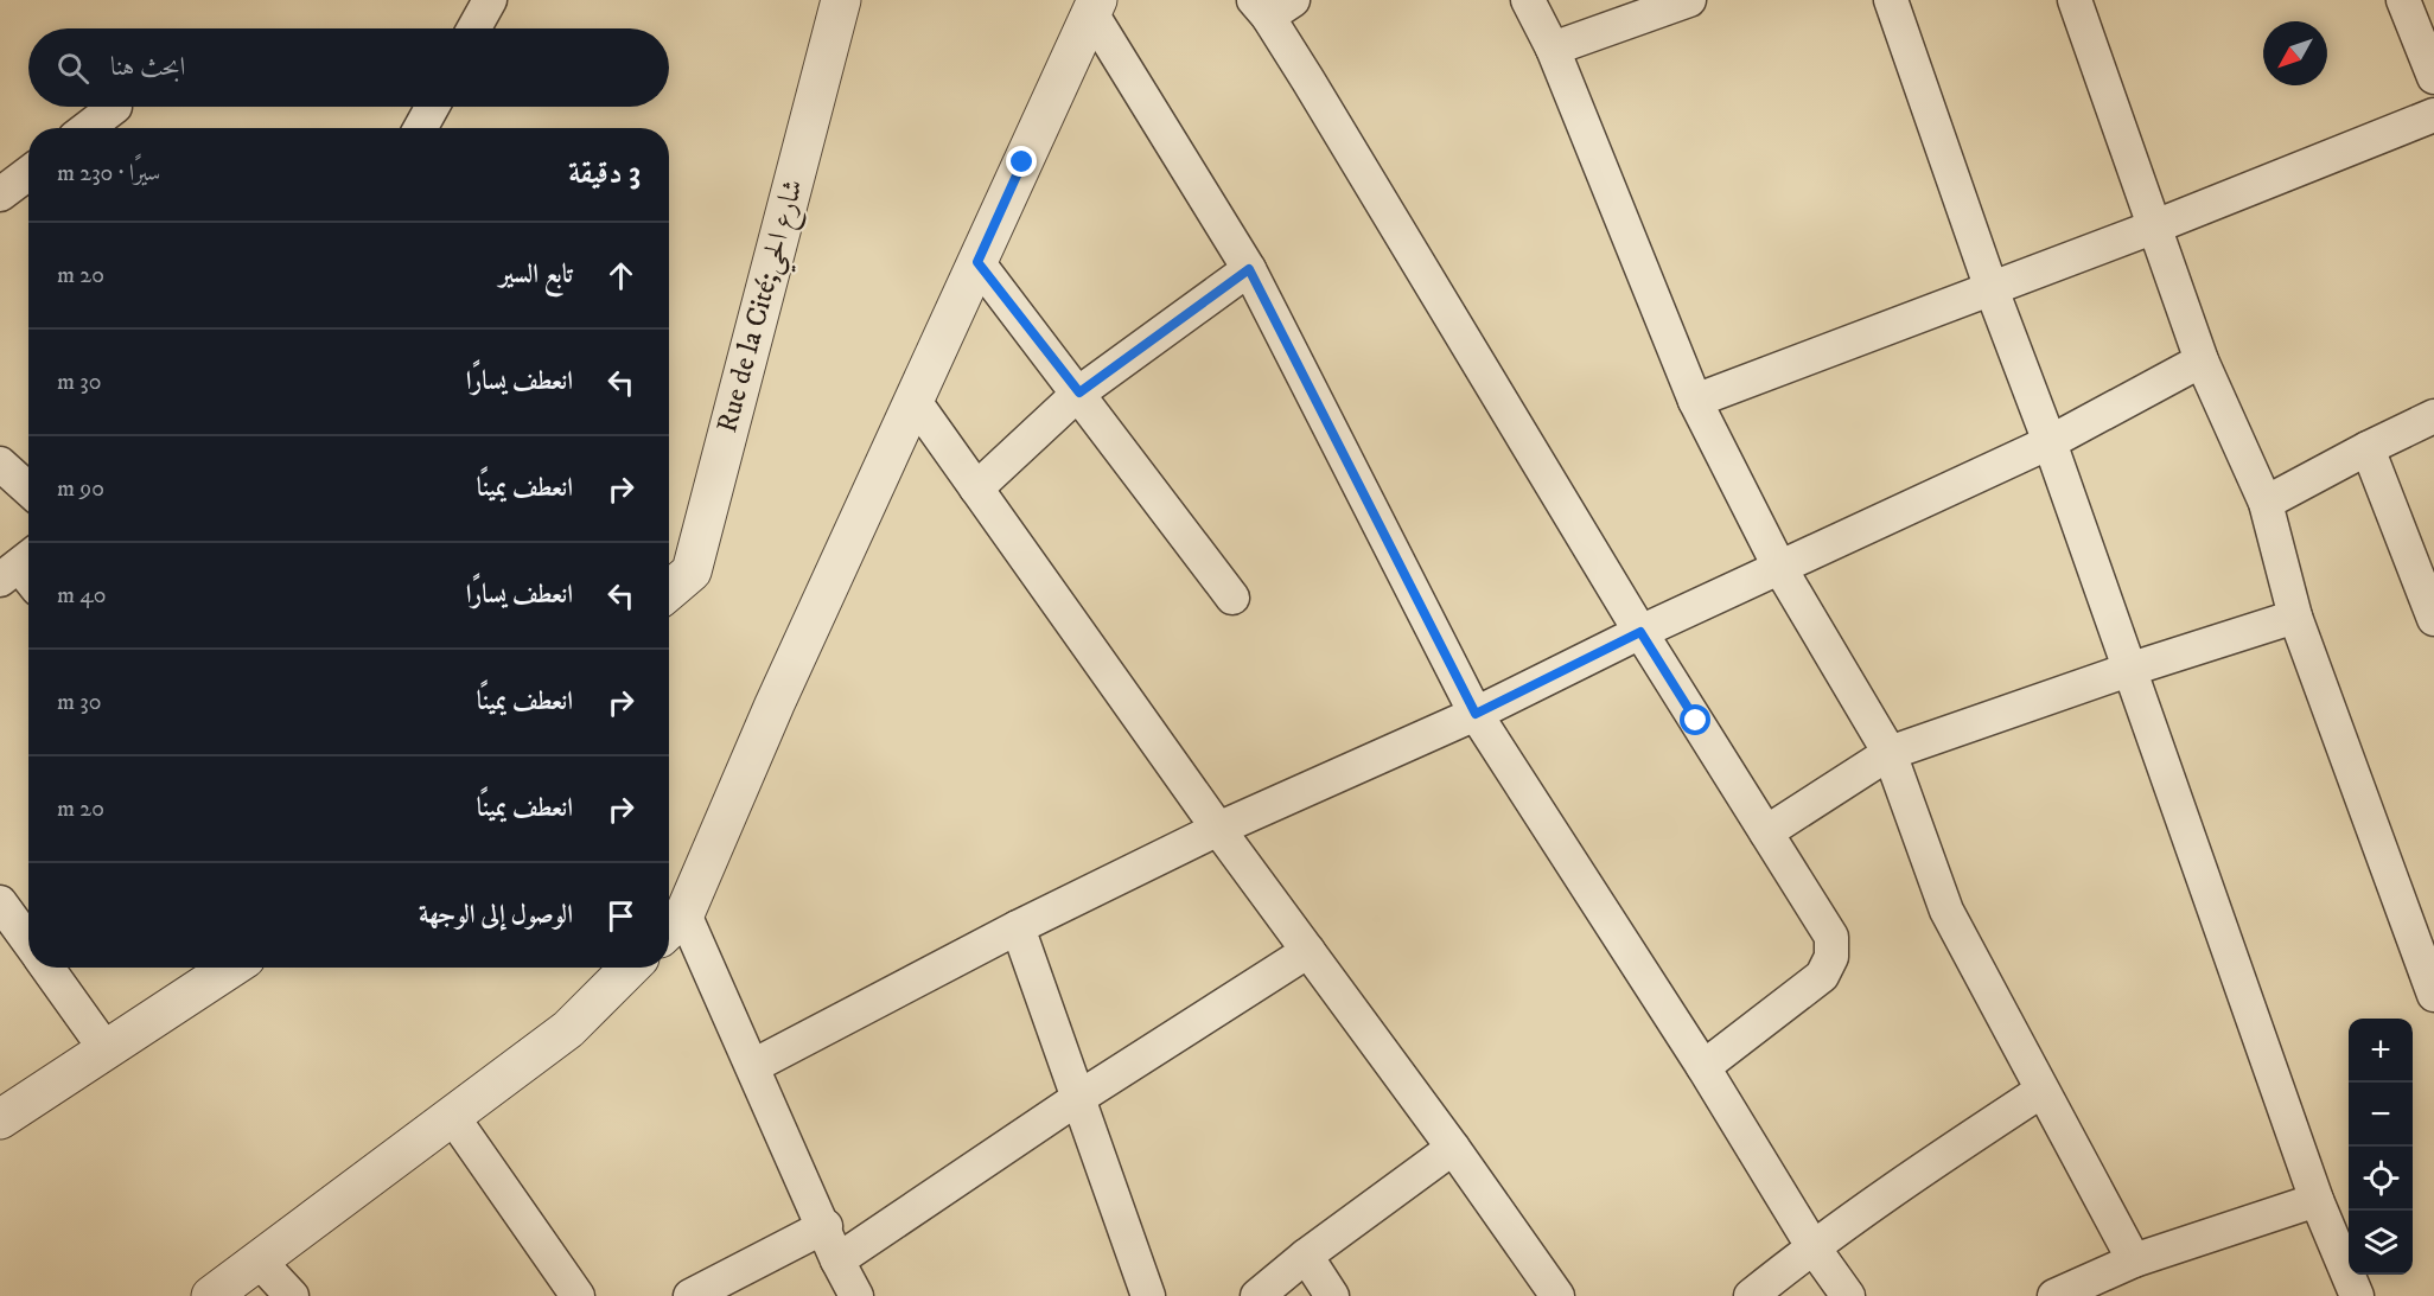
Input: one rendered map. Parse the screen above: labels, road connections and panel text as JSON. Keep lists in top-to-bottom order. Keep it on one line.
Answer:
{"streets":{"street":["Rue de la Cité;شارع الحي"]},"north":"bottom left","page":{"search":"ابحث هنا","heading":["3 دقيقة","سيرًا · 230 m"],"list":[["تابع السير","20 m"],["انعطف يسارًا","30 m"],["انعطف يمينًا","90 m"],["انعطف يسارًا","40 m"],["انعطف يمينًا","30 m"],["انعطف يمينًا","20 m"],"الوصول إلى الوجهة"],"map_buttons":["+","−"]}}
